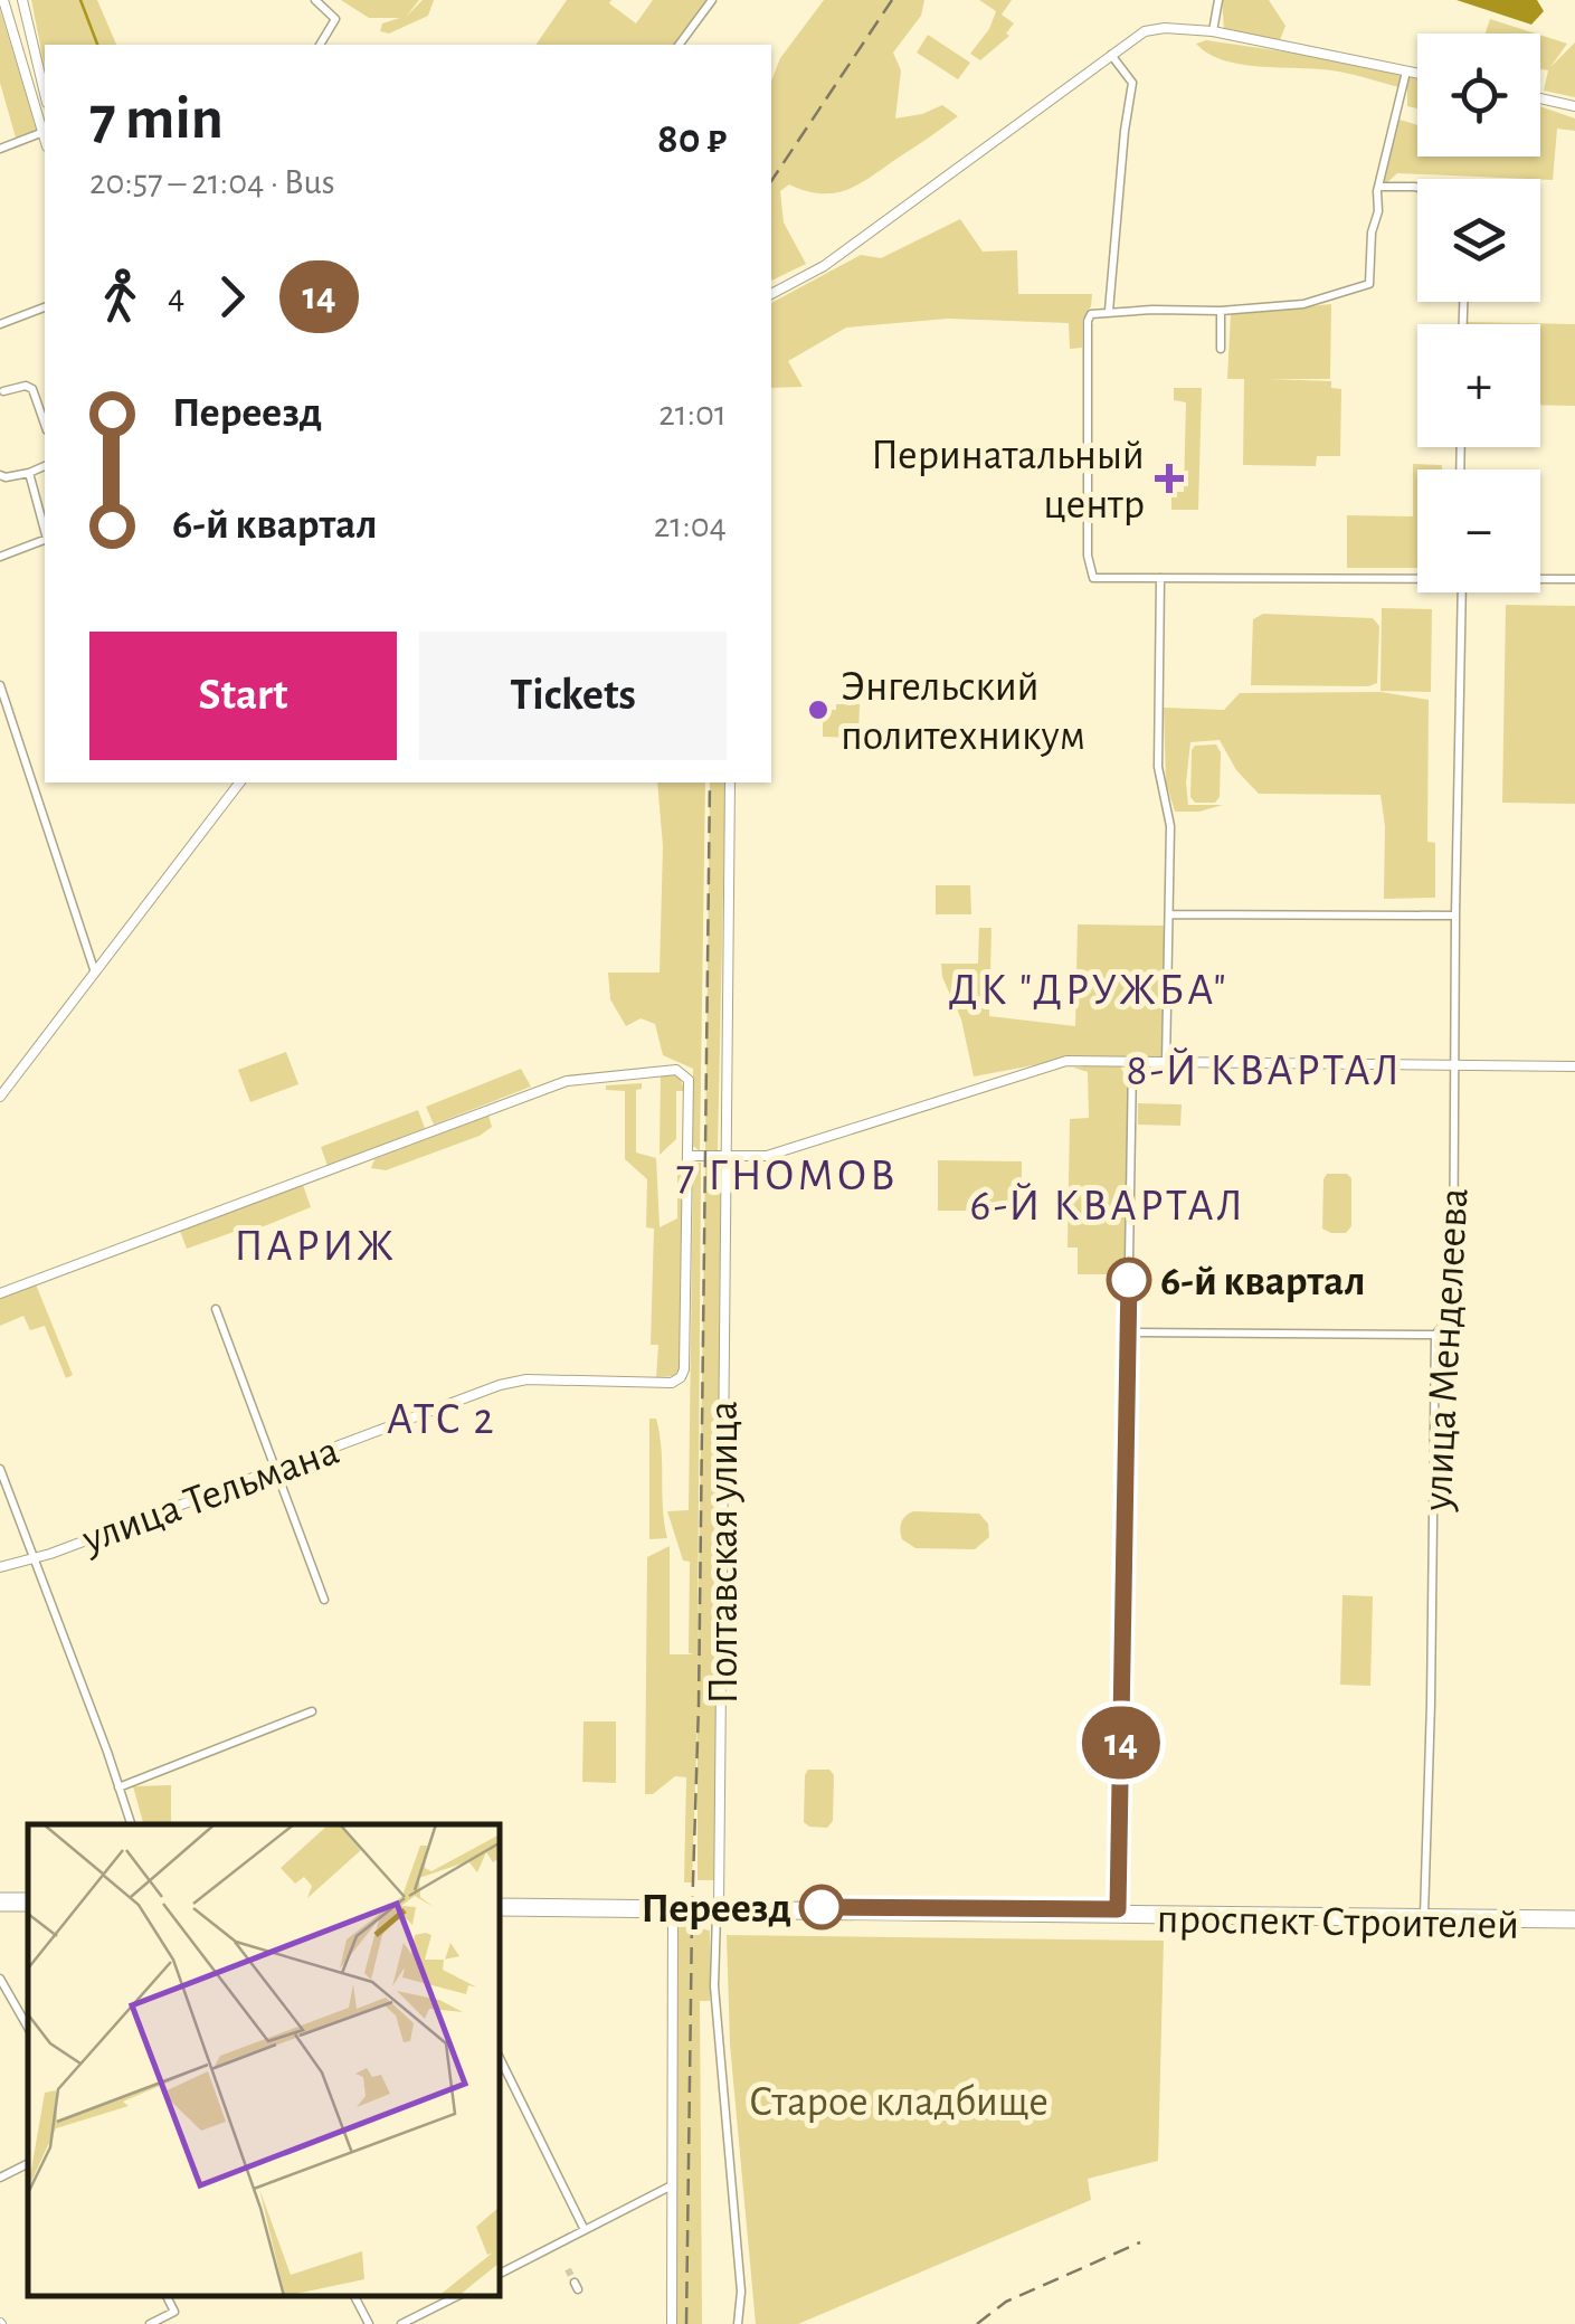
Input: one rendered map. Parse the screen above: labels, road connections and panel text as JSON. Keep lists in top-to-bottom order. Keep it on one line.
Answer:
{"streets":{"main road":["проспект Строителей"],"street":["улица Менделеева","улица Тельмана","Полтавская улица"]},"crossings":[["улица Менделеева","проспект Строителей"],["улица Тельмана","Полтавская улица"],["Полтавская улица","проспект Строителей"]],"districts":["ДК \"ДРУЖБА\"","8-Й КВАРТАЛ","7 ГНОМОВ","6-Й КВАРТАЛ","ПАРИЖ","АТС 2"],"parks":["Старое кладбище"],"places":{"health":["Перинатальный центр"],"other":["Энгельский политехникум","6-й квартал","Переезд"]},"lines":["bus line 14"],"page":{"on_map":"14","map_buttons":["+","−"],"heading":["7 min","20:57 – 21:04 · Bus","80 ₽"],"legs":["4","14"],"list":[{"name":"Переезд","value":"21:01"},{"name":"6-й квартал","value":"21:04"}],"buttons":["Start","Tickets"]}}
